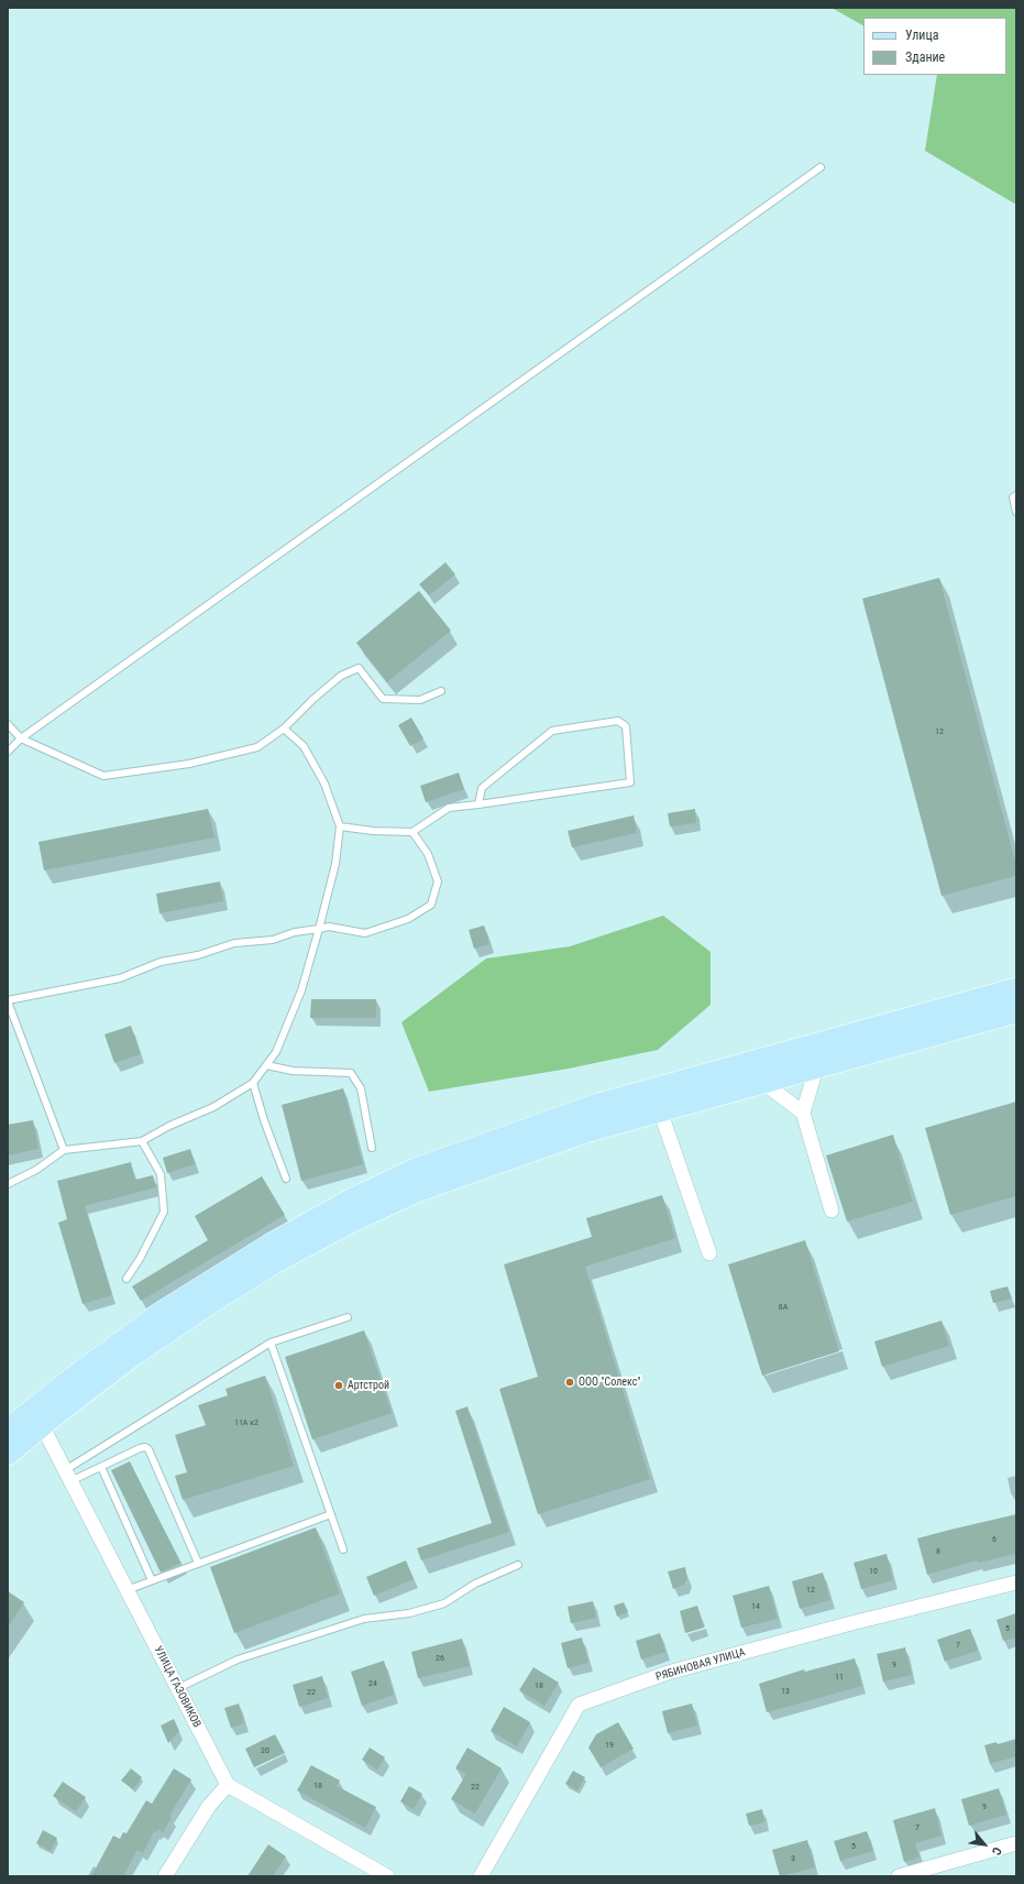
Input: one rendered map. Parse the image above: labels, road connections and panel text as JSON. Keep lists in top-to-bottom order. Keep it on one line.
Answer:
{"streets":{"street":["РЯБИНОВАЯ УЛИЦА","УЛИЦА ГАЗОВИКОВ"]},"places":["ООО \"Солекс\"","Артстрой"],"house_numbers":["12","8А","11А к2","6","8","10","12","14","5","7","26","9","11","24","18","13","22","19","20","18","22","9","7","5","3"],"legend":["Улица","Здание"],"north":"bottom right"}
